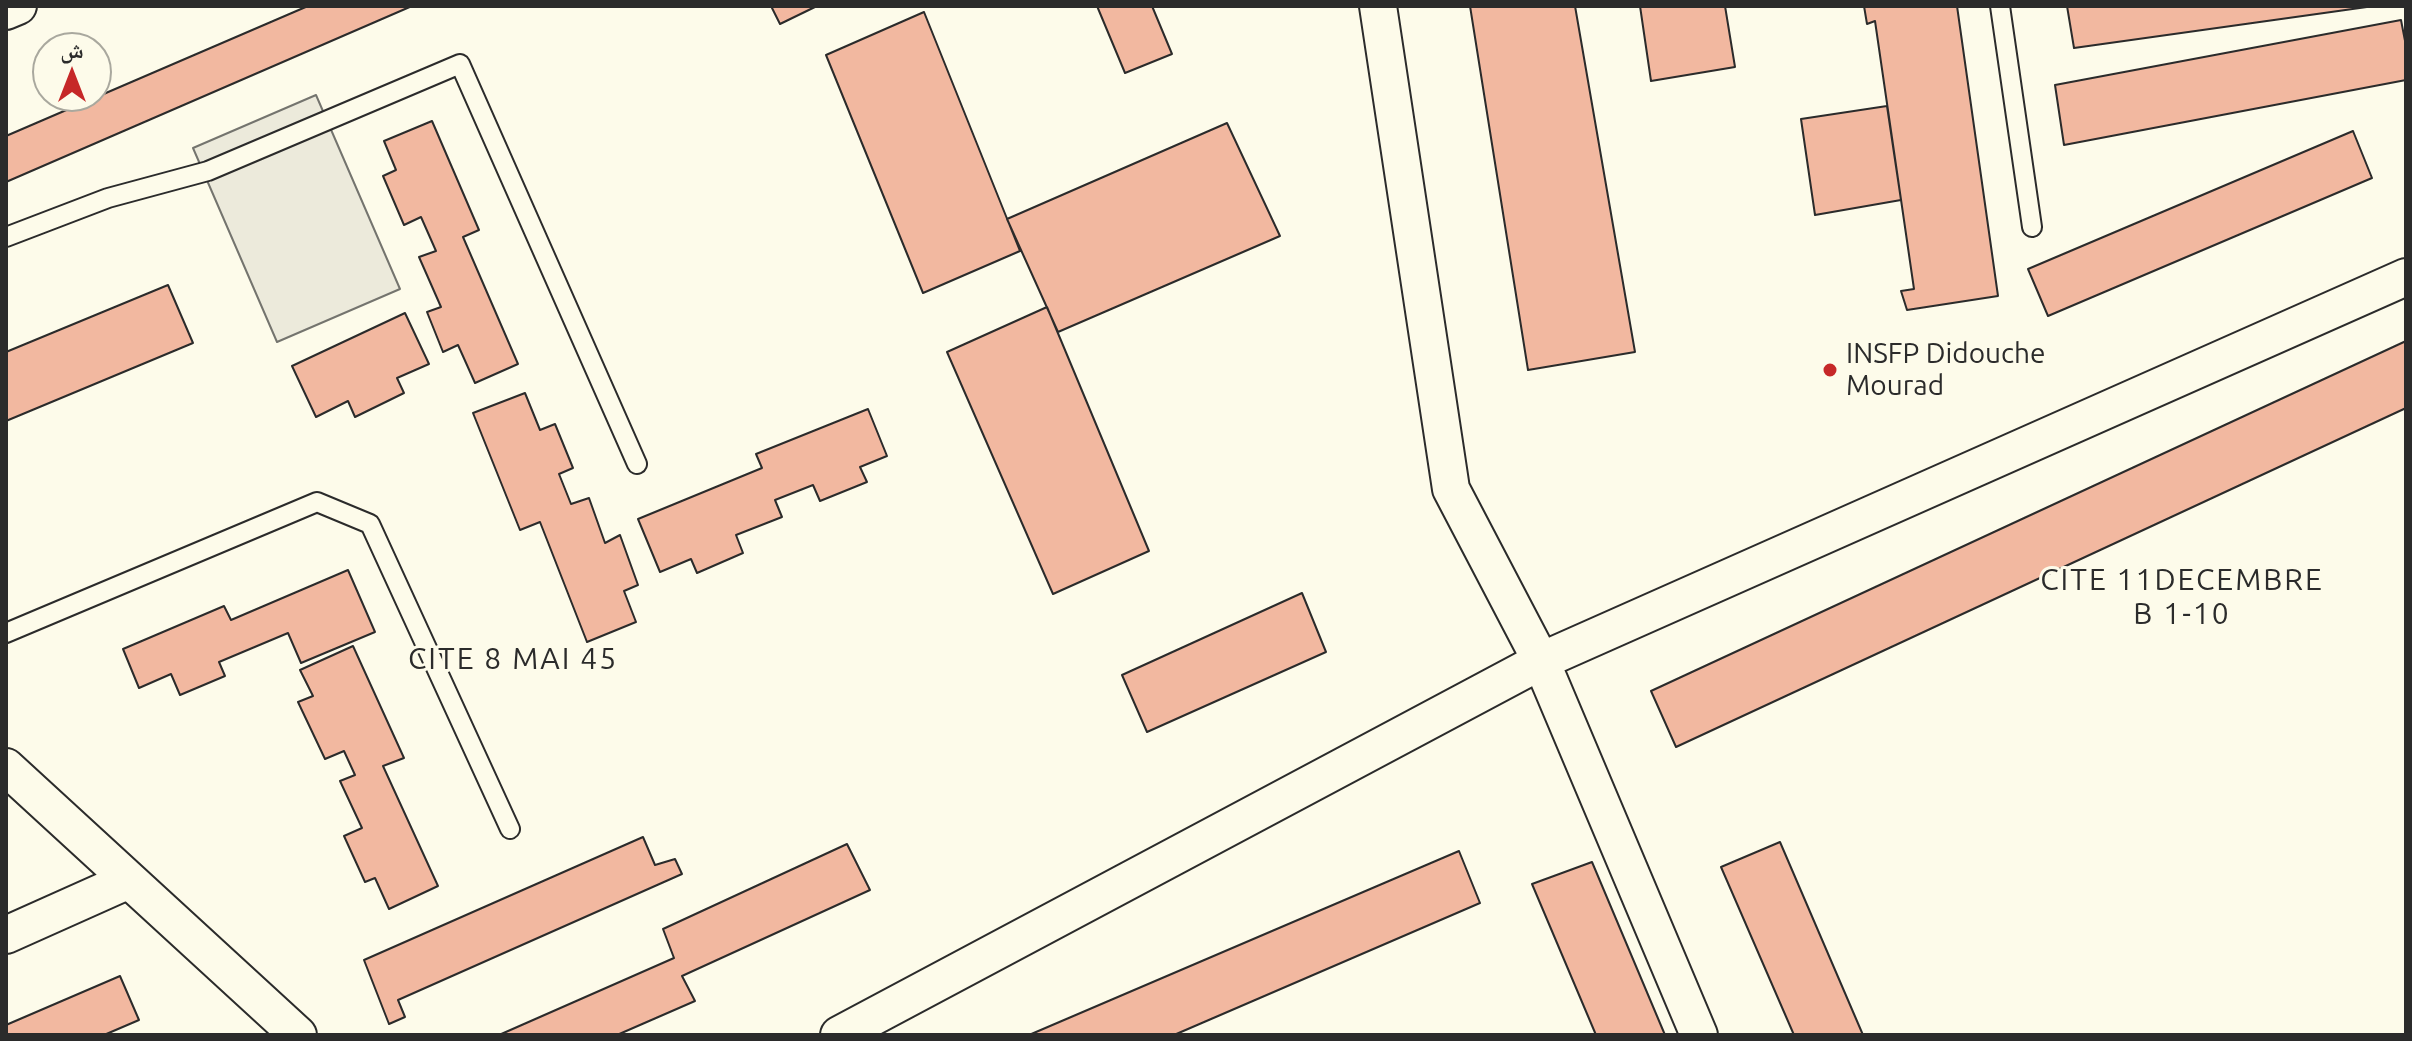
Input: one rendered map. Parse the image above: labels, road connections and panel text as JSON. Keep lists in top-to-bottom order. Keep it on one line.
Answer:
{"districts":["CITE 11DECEMBRE B 1-10","CITE 8 MAI 45"],"places":["INSFP Didouche Mourad"],"north":"top"}
